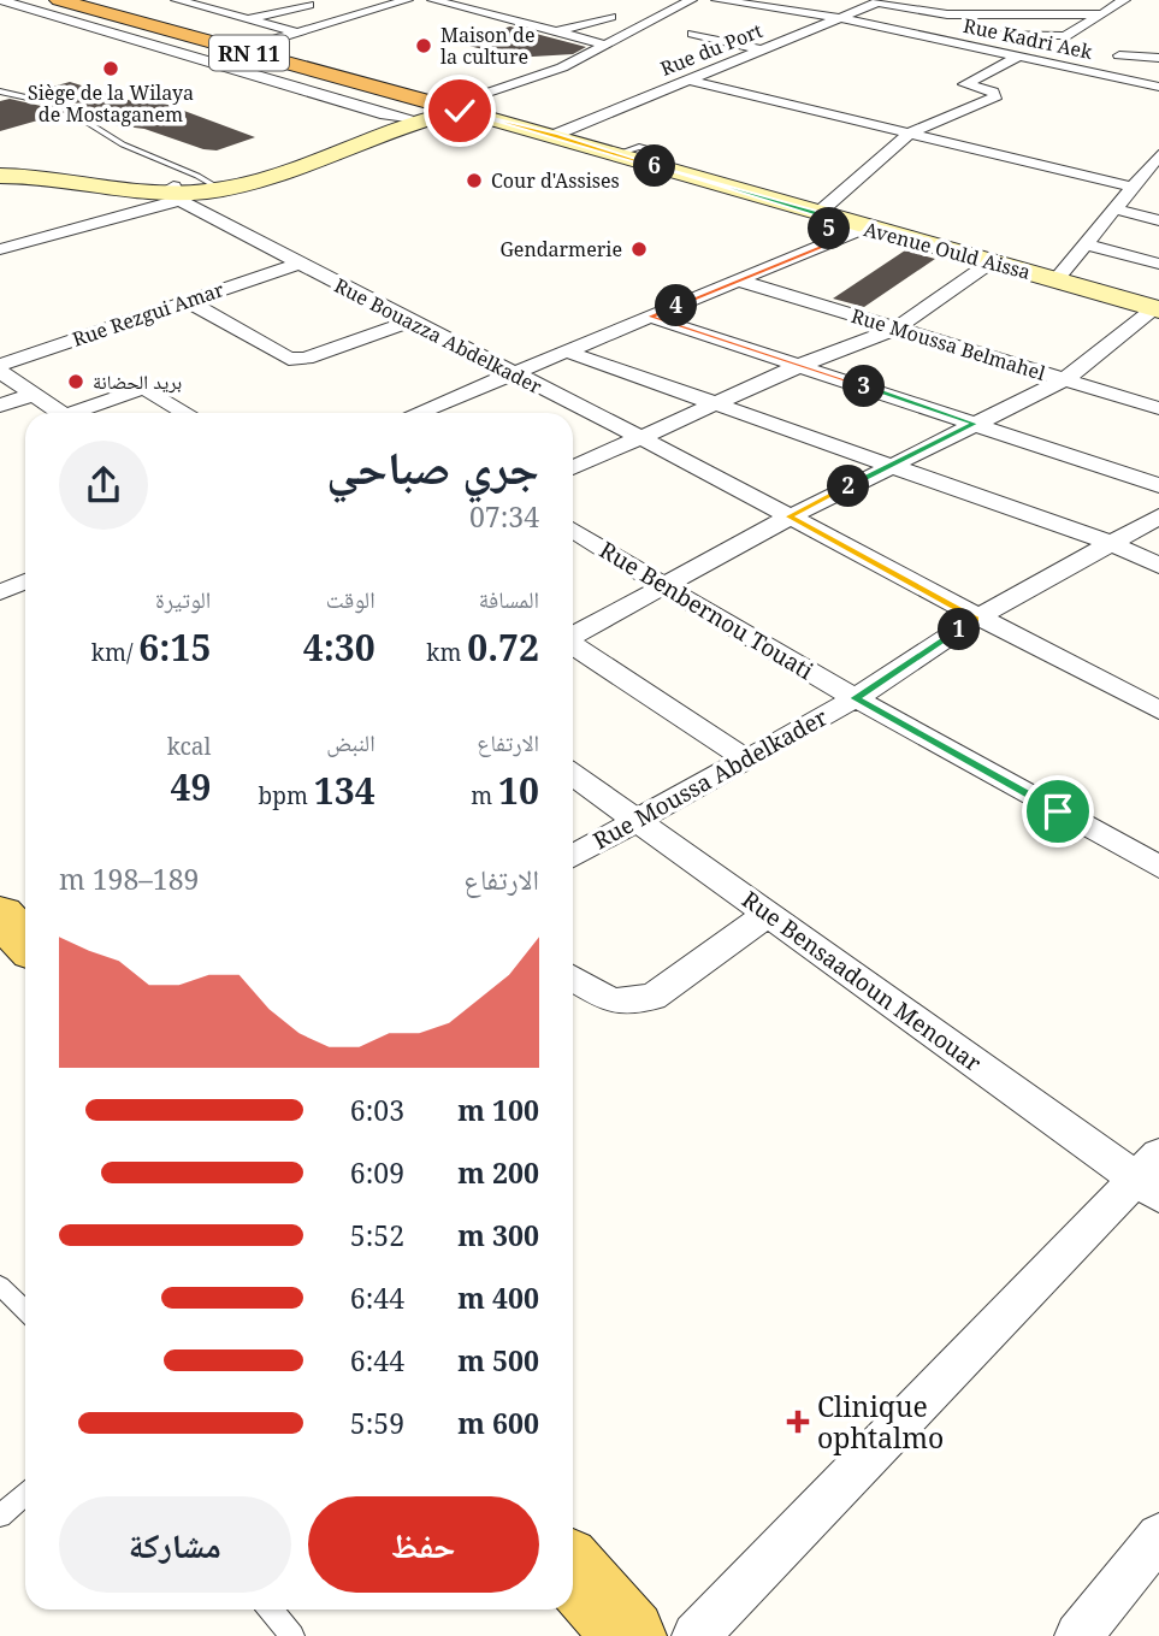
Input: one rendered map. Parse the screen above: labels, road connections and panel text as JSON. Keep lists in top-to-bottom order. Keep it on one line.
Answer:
{"streets":{"highway":["RN 11"],"main road":["Avenue Ould Aissa"],"street":["Rue Kadri Aek","Rue du Port","Rue Rezgui Amar","Rue Bouazza Abdelkader","Rue Moussa Belmahel","Rue Benbernou Touati","Rue Moussa Abdelkader","Rue Bensaadoun Menouar"]},"crossings":[["Rue Kadri Aek","Rue du Port"],["Rue du Port","Avenue Ould Aissa"],["RN 11","Avenue Ould Aissa"],["Rue Rezgui Amar","Rue Bouazza Abdelkader"],["Rue Bouazza Abdelkader","Rue Moussa Abdelkader"],["Rue Benbernou Touati","Rue Moussa Abdelkader"],["Rue Moussa Abdelkader","Rue Bensaadoun Menouar"]],"places":{"other":["Maison de la culture","Siège de la Wilaya de Mostaganem","Cour d'Assises","Gendarmerie","بريد الحضانة"],"health":["Clinique ophtalmo"]},"page":{"pins":["6","5","4","3","2","1"],"heading":["جري صباحي","07:34"],"stats":[["المسافة","0.72 km"],["الوقت","4:30"],["الوتيرة","6:15 /km"],["الارتفاع","10 m"],["النبض","134 bpm"],["kcal","49"]],"chart":["الارتفاع","189–198 m"],"list":[{"name":"100 m","note":"6:03"},{"name":"200 m","note":"6:09"},{"name":"300 m","note":"5:52"},{"name":"400 m","note":"6:44"},{"name":"500 m","note":"6:44"},{"name":"600 m","note":"5:59"}],"buttons":["حفظ","مشاركة"]}}
